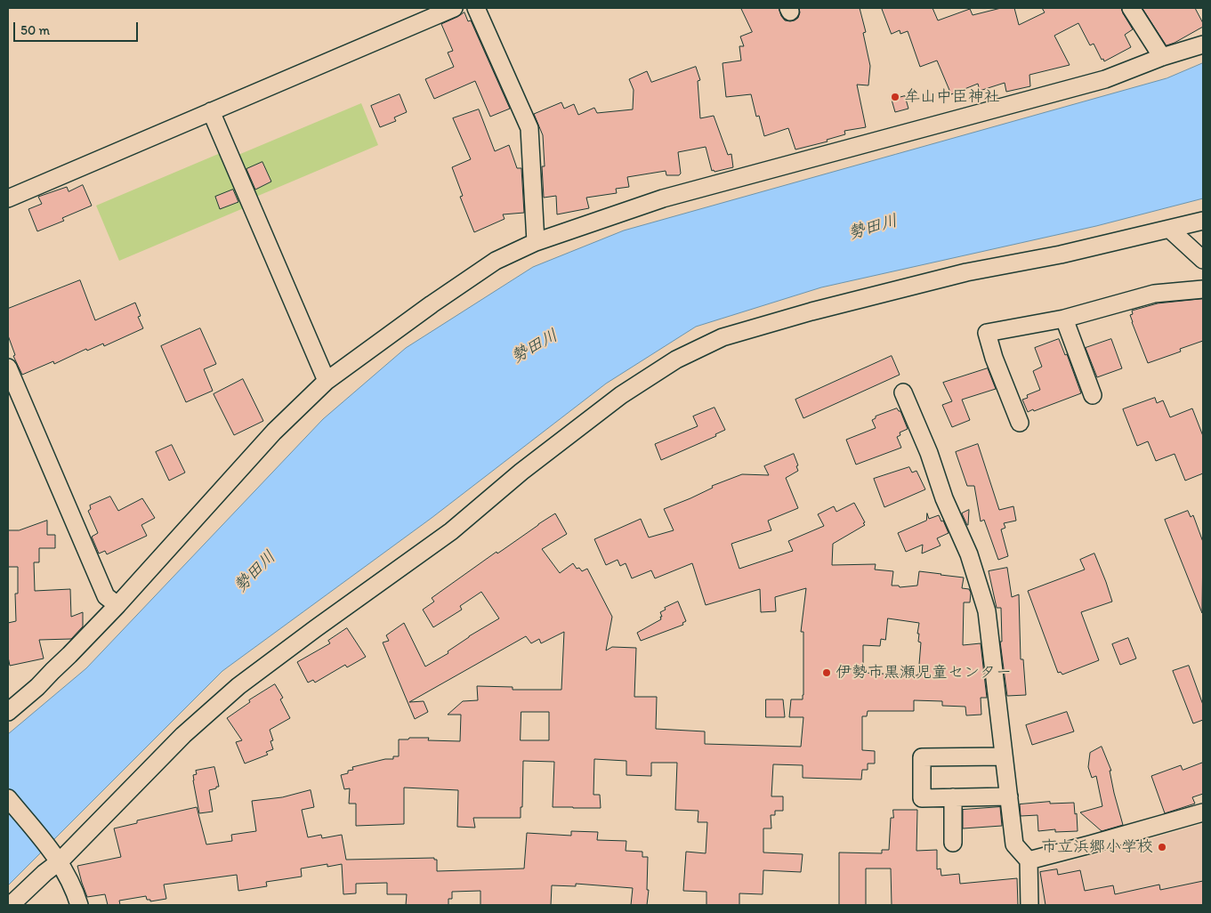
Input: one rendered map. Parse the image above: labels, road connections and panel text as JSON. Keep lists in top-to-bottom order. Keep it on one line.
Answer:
{"water":["勢田川"],"places":["牟山中臣神社","伊勢市黒瀬児童センター","市立浜郷小学校"],"scale_bar":"50 m"}
